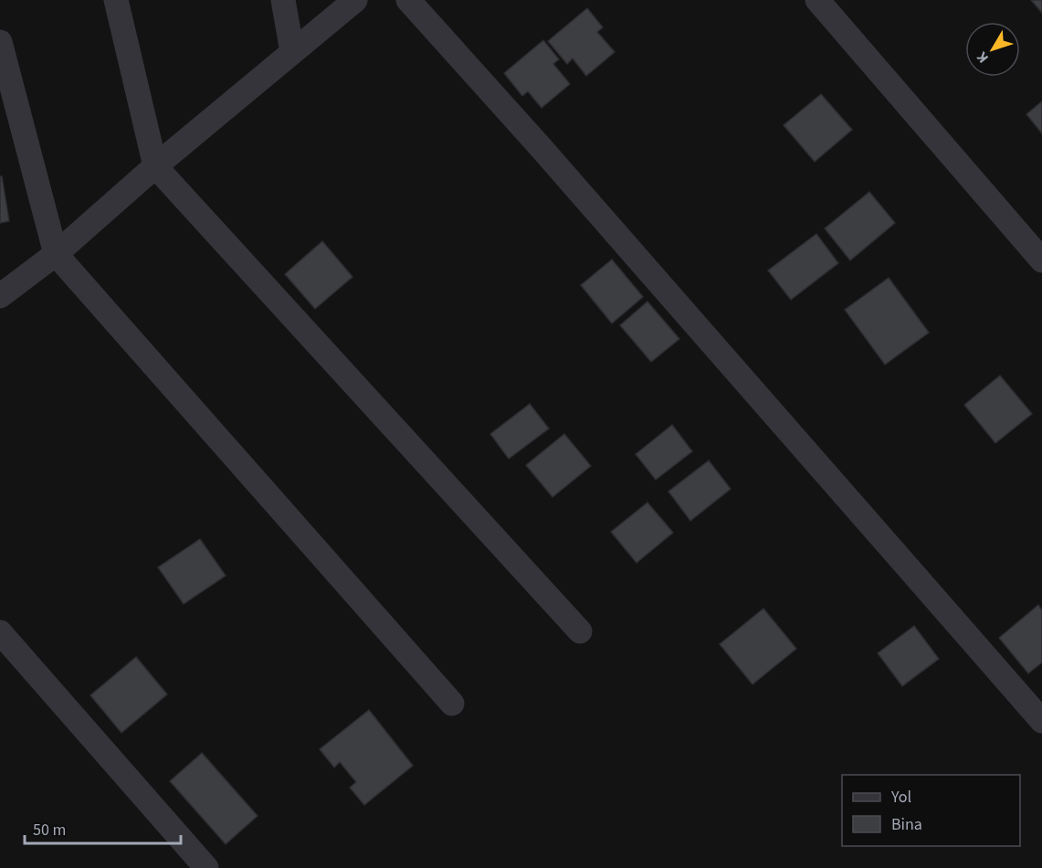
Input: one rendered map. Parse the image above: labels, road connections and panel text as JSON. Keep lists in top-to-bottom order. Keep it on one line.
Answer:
{"legend":["Yol","Bina"],"scale_bar":"50 m","north":"bottom left"}
